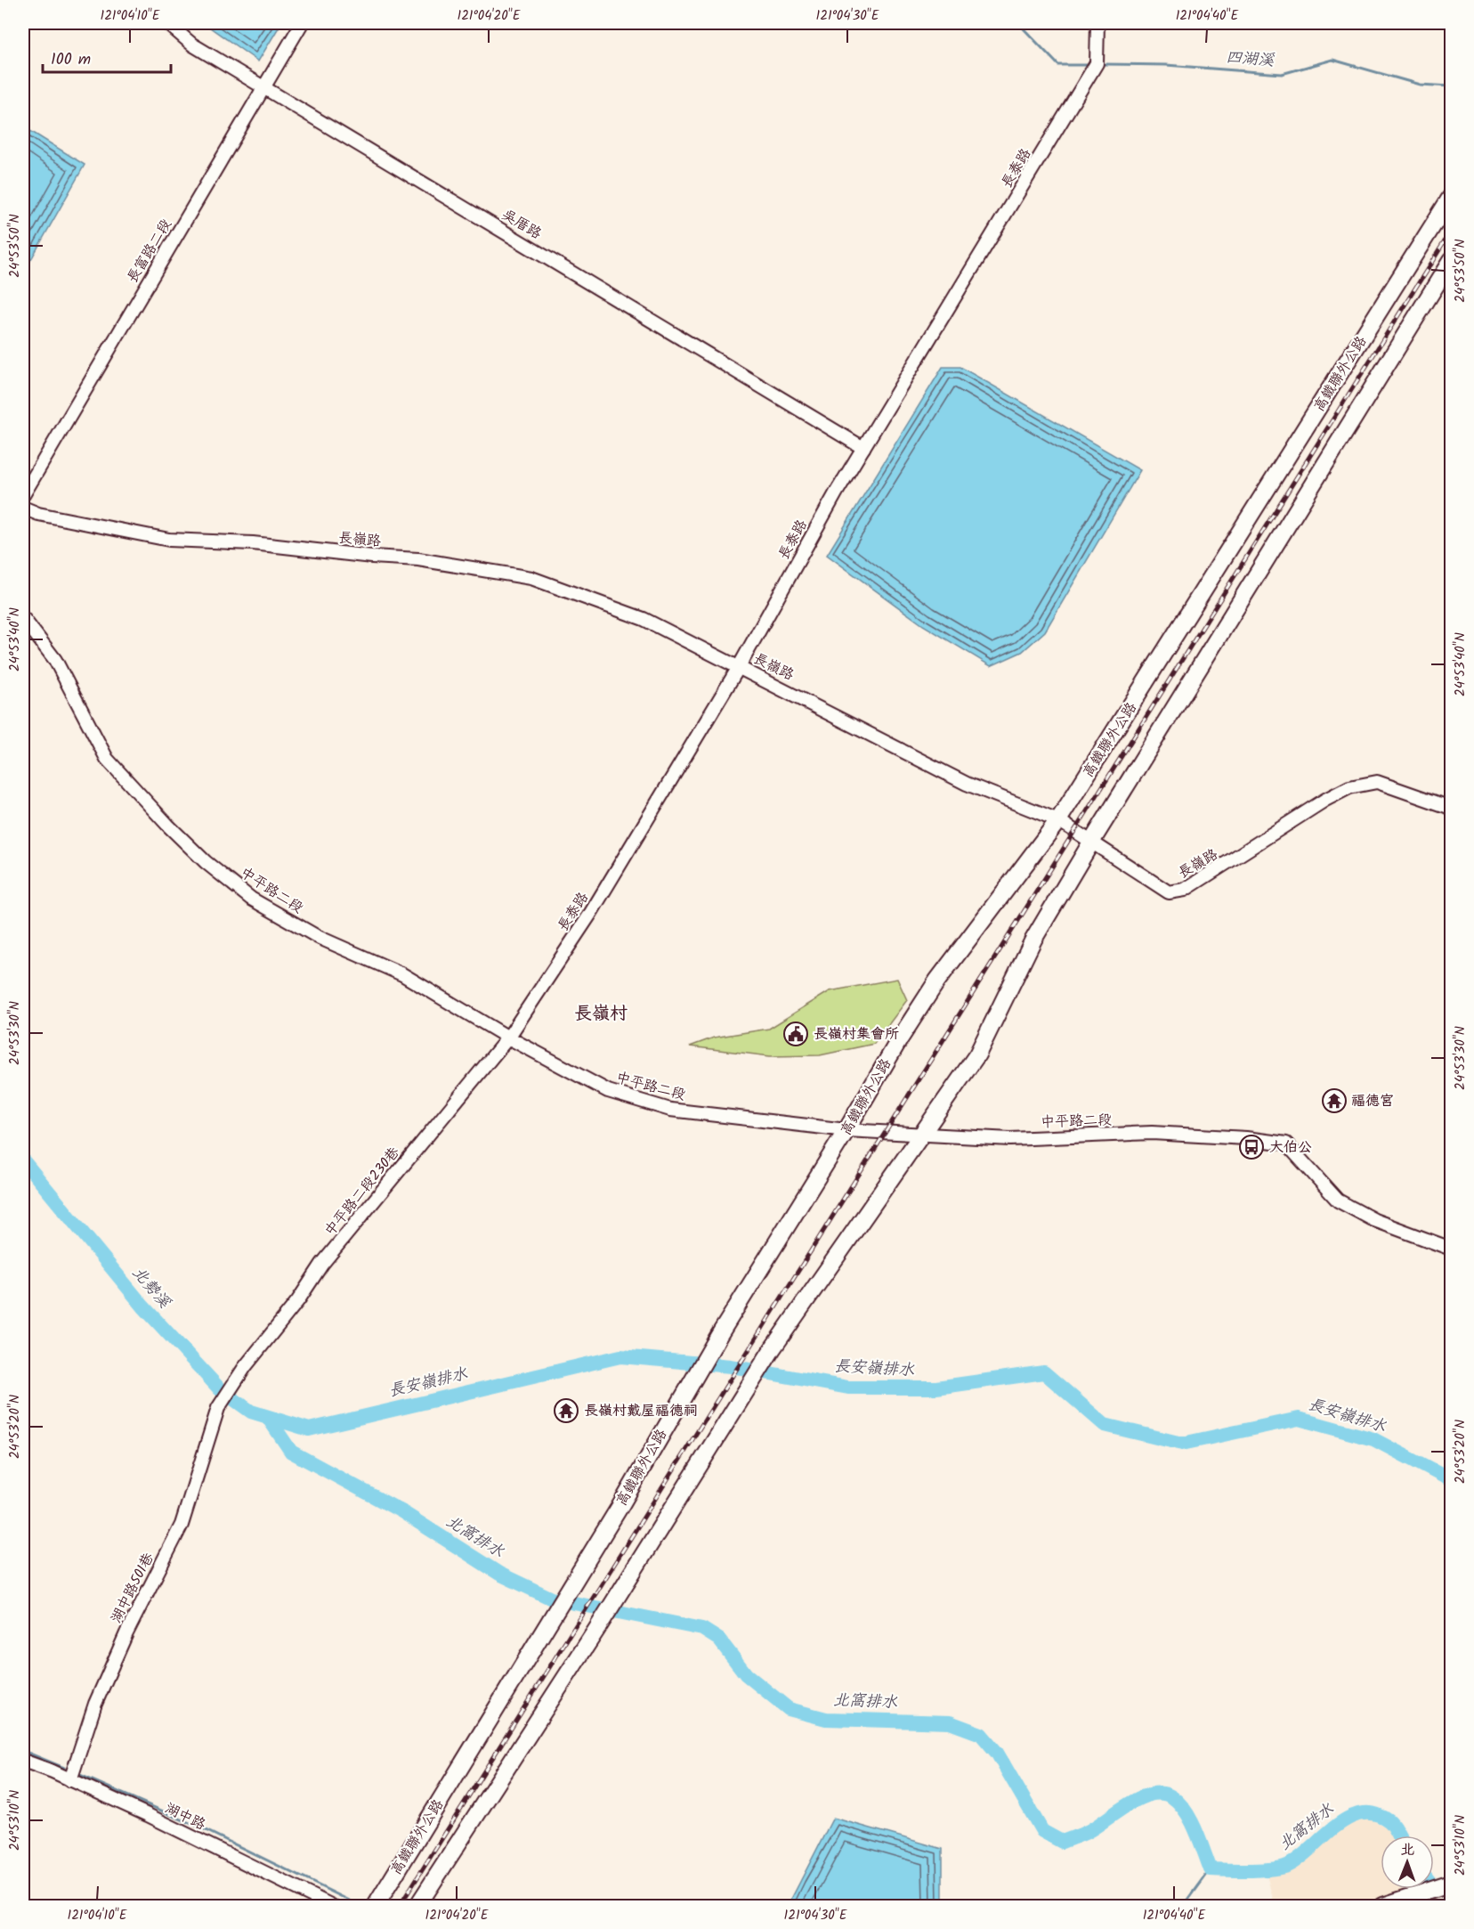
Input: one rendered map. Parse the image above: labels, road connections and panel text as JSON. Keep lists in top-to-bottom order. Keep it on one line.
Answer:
{"streets":{"main road":["高鐵聯外公路"],"street":["長泰路","吳厝路","長富路二段","長嶺路","中平路二段","中平路二段230巷","湖中路501巷","湖中路"]},"crossings":[["長泰路","吳厝路"],["長泰路","長嶺路"],["長泰路","中平路二段"],["長泰路","中平路二段230巷"],["吳厝路","長富路二段"],["高鐵聯外公路","長嶺路"],["高鐵聯外公路","中平路二段"],["中平路二段","中平路二段230巷"],["中平路二段230巷","湖中路501巷"],["湖中路501巷","湖中路"]],"districts":["長嶺村"],"water":["四湖溪","北勢溪","長安嶺排水","北窩排水"],"places":{"public building":["長嶺村集會所"],"temple":["福德宮","長嶺村戴屋福德祠"],"bus stop":["大伯公"]},"scale_bar":"100 m","north":"top","coordinates":["121°04'10\"E","121°04'20\"E","121°04'30\"E","121°04'40\"E","24°53'50\"N","24°53'40\"N","24°53'30\"N","24°53'20\"N","24°53'10\"N"]}
